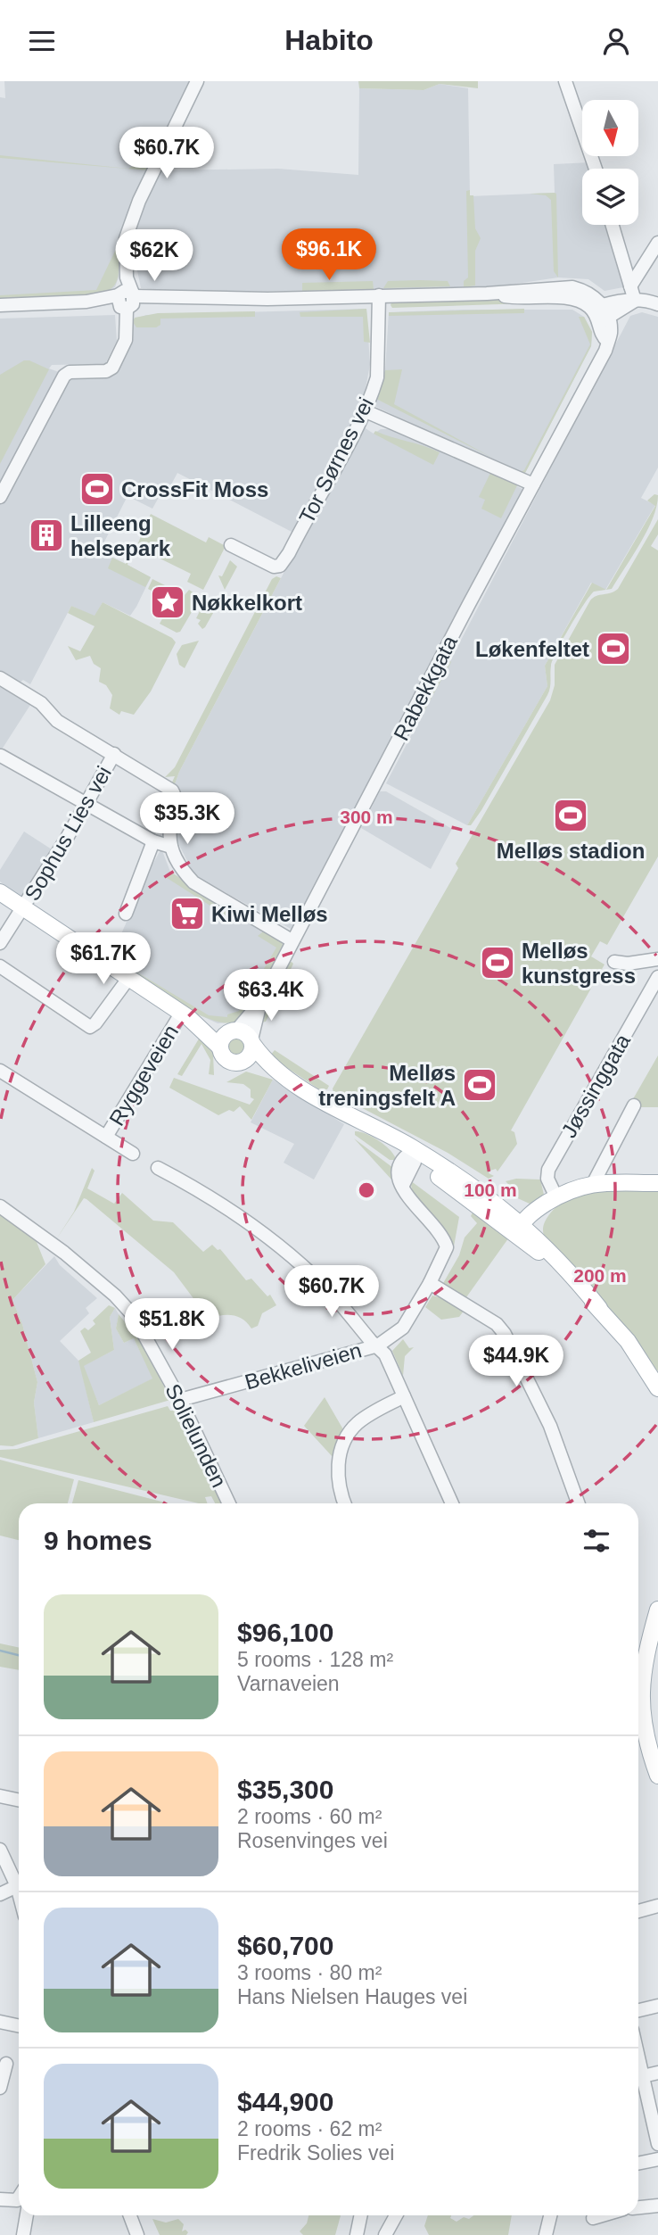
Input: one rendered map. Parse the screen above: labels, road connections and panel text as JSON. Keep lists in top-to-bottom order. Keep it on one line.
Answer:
{"streets":{"main road":["Ryggeveien"],"street":["Tor Sørnes vei","Rabekkgata","Sophus Lies vei","Jøssinggata","Bekkeliveien","Solielunden"]},"crossings":[["Rabekkgata","Ryggeveien"],["Sophus Lies vei","Ryggeveien"],["Bekkeliveien","Solielunden"]],"places":{"sports":["CrossFit Moss","Løkenfeltet","Melløs stadion","Melløs kunstgress","Melløs treningsfelt A"],"building":["Lilleeng helsepark"],"place":["Nøkkelkort"],"supermarket":["Kiwi Melløs"]},"north":"bottom","page":{"header":"Habito","price":["$60.7K","$96.1K","$62K","$35.3K","$61.7K","$63.4K","$60.7K","$51.8K","$44.9K"],"heading":"9 homes","list":[{"name":"$96,100","note":"5 rooms · 128 m² · Varnaveien"},{"name":"$35,300","note":"2 rooms · 60 m² · Rosenvinges vei"},{"name":"$60,700","note":"3 rooms · 80 m² · Hans Nielsen Hauges vei"},{"name":"$44,900","note":"2 rooms · 62 m² · Fredrik Solies vei"}]},"rings":["300 m","100 m","200 m"]}
